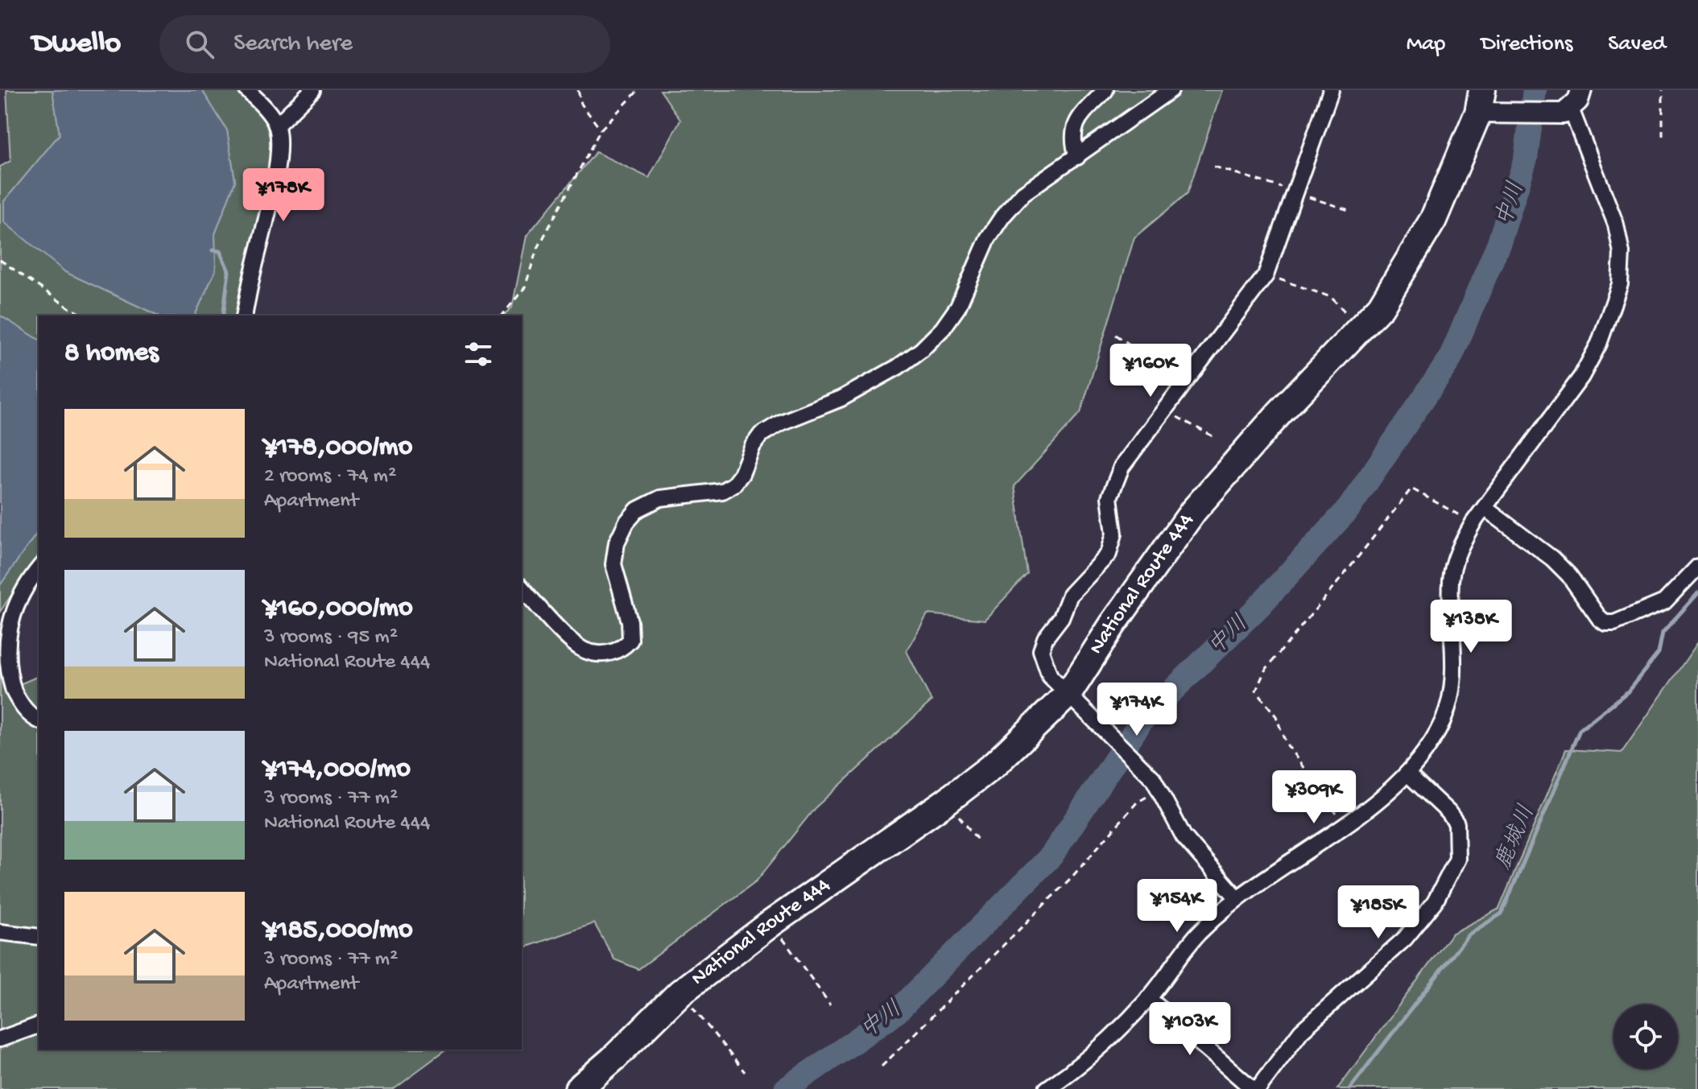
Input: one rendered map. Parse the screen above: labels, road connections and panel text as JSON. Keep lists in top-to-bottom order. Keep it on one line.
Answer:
{"streets":{"highway":["National Route 444"]},"water":["中川","鹿城川"],"page":{"header":"Dwello","search":"Search here","nav":["Map","Directions","Saved"],"price":["¥178K","¥160K","¥138K","¥174K","¥309K","¥154K","¥185K","¥103K"],"heading":"8 homes","list":[{"name":"¥178,000/mo","note":"2 rooms · 74 m² · Apartment"},{"name":"¥160,000/mo","note":"3 rooms · 95 m² · National Route 444"},{"name":"¥174,000/mo","note":"3 rooms · 77 m² · National Route 444"},{"name":"¥185,000/mo","note":"3 rooms · 77 m² · Apartment"}]}}
